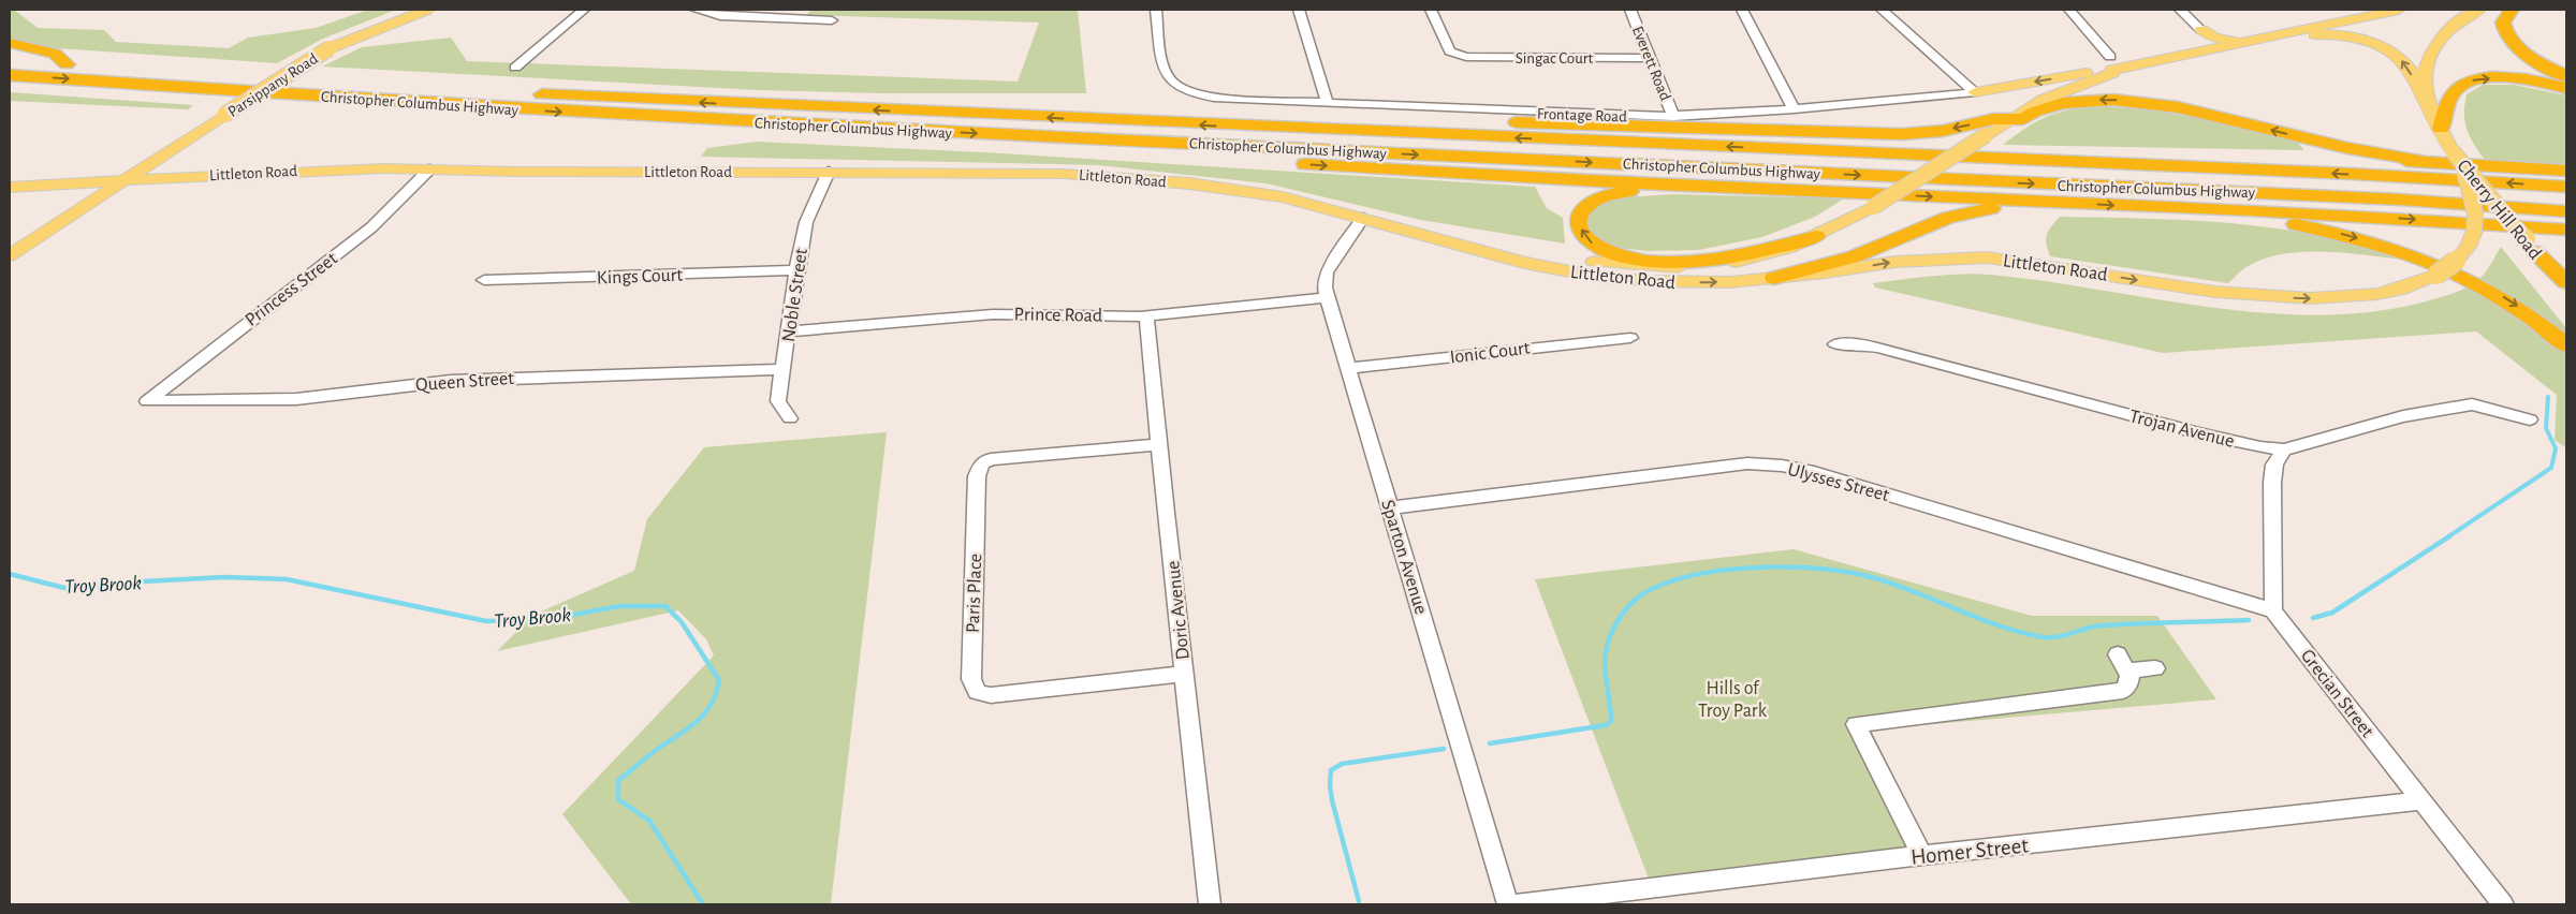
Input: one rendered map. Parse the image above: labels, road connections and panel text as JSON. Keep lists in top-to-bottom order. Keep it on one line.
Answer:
{"streets":{"highway":["Christopher Columbus Highway"],"main road":["Parsippany Road","Littleton Road","Cherry Hill Road"],"street":["Singac Court","Everett Road","Frontage Road","Kings Court","Princess Street","Noble Street","Prince Road","Ionic Court","Queen Street","Trojan Avenue","Ulysses Street","Sparton Avenue","Paris Place","Doric Avenue","Grecian Street","Homer Street"]},"crossings":[["Singac Court","Everett Road"],["Everett Road","Frontage Road"],["Parsippany Road","Littleton Road"],["Littleton Road","Cherry Hill Road"],["Littleton Road","Princess Street"],["Littleton Road","Noble Street"],["Littleton Road","Sparton Avenue"],["Kings Court","Noble Street"],["Princess Street","Queen Street"],["Noble Street","Prince Road"],["Noble Street","Queen Street"],["Prince Road","Sparton Avenue"],["Prince Road","Doric Avenue"],["Ionic Court","Sparton Avenue"],["Ulysses Street","Sparton Avenue"],["Ulysses Street","Grecian Street"],["Paris Place","Doric Avenue"],["Grecian Street","Homer Street"]],"water":["Troy Brook"],"parks":["Hills of Troy Park"]}
